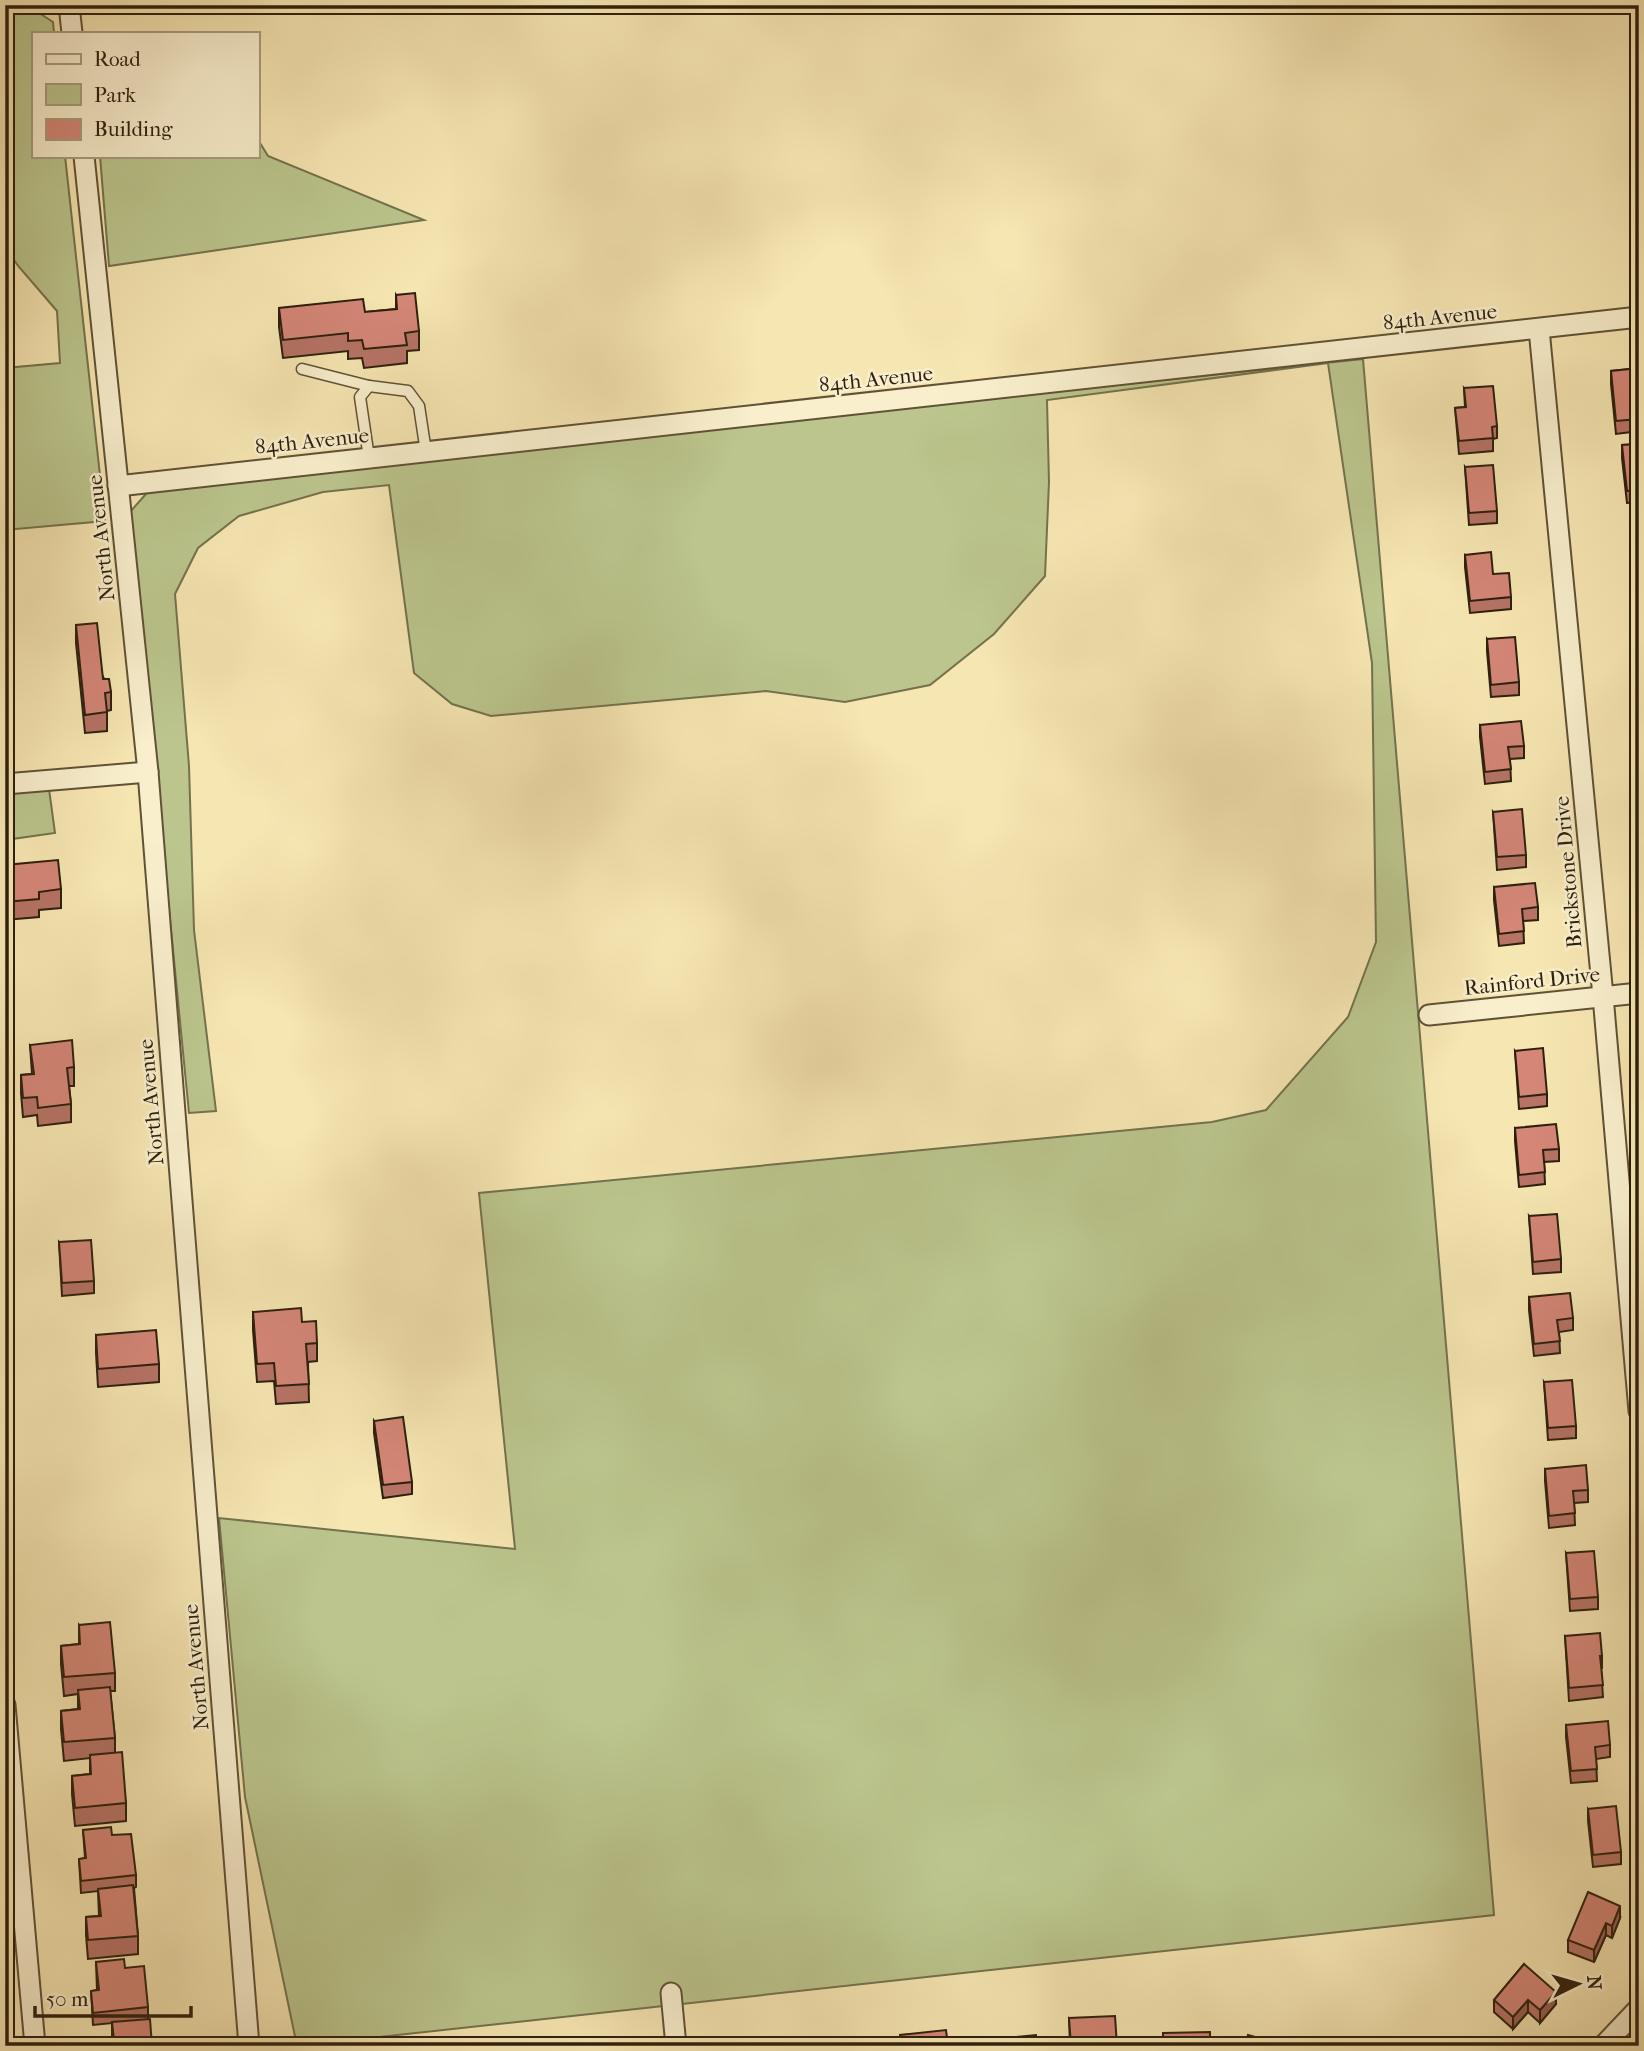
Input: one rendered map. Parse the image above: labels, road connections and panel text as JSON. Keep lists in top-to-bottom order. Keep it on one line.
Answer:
{"streets":{"street":["84th Avenue","North Avenue","Brickstone Drive","Rainford Drive"]},"crossings":[["84th Avenue","North Avenue"],["84th Avenue","Brickstone Drive"],["Brickstone Drive","Rainford Drive"]],"legend":["Road","Park","Building"],"scale_bar":"50 m","north":"right"}
